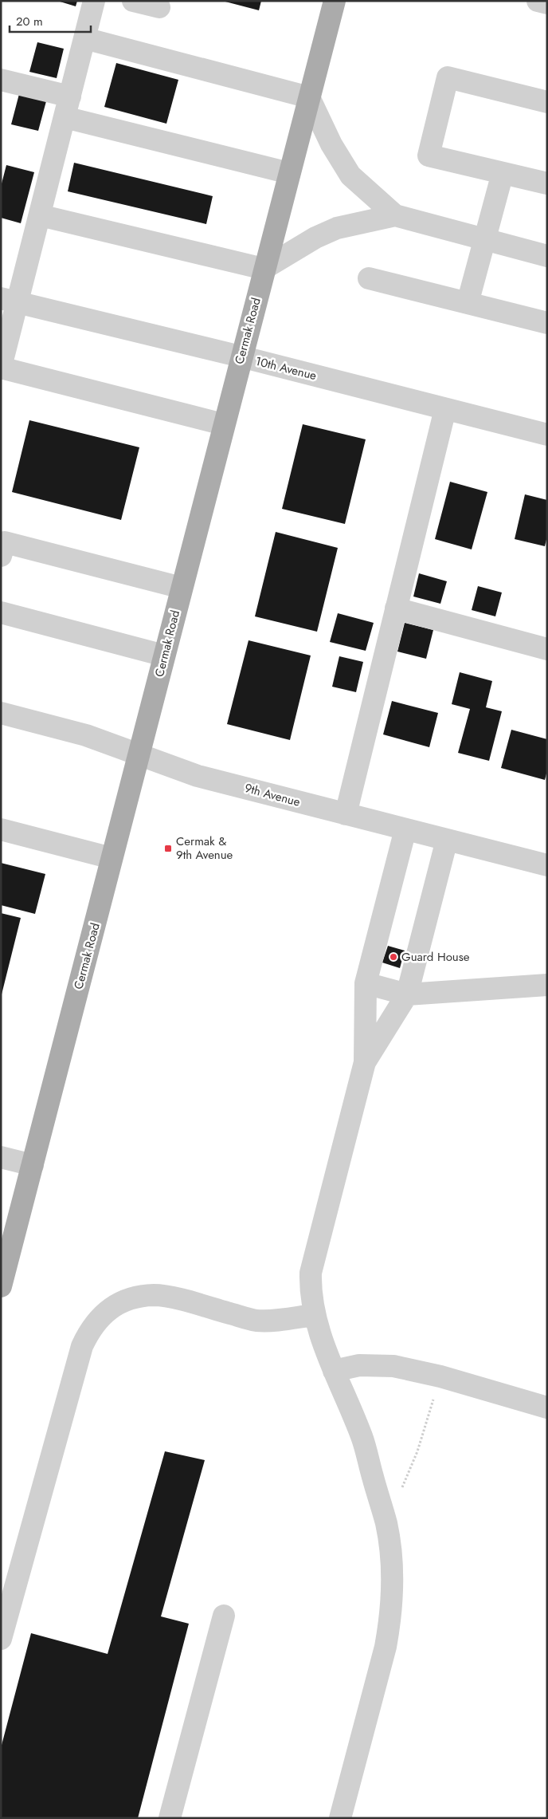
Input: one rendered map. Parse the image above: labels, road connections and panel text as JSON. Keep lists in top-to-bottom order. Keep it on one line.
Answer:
{"streets":{"main road":["Cermak Road"],"street":["10th Avenue","9th Avenue"]},"crossings":[["Cermak Road","10th Avenue"],["Cermak Road","9th Avenue"]],"places":{"transit":["Cermak & 9th Avenue"],"other":["Guard House"]},"scale_bar":"20 m"}
